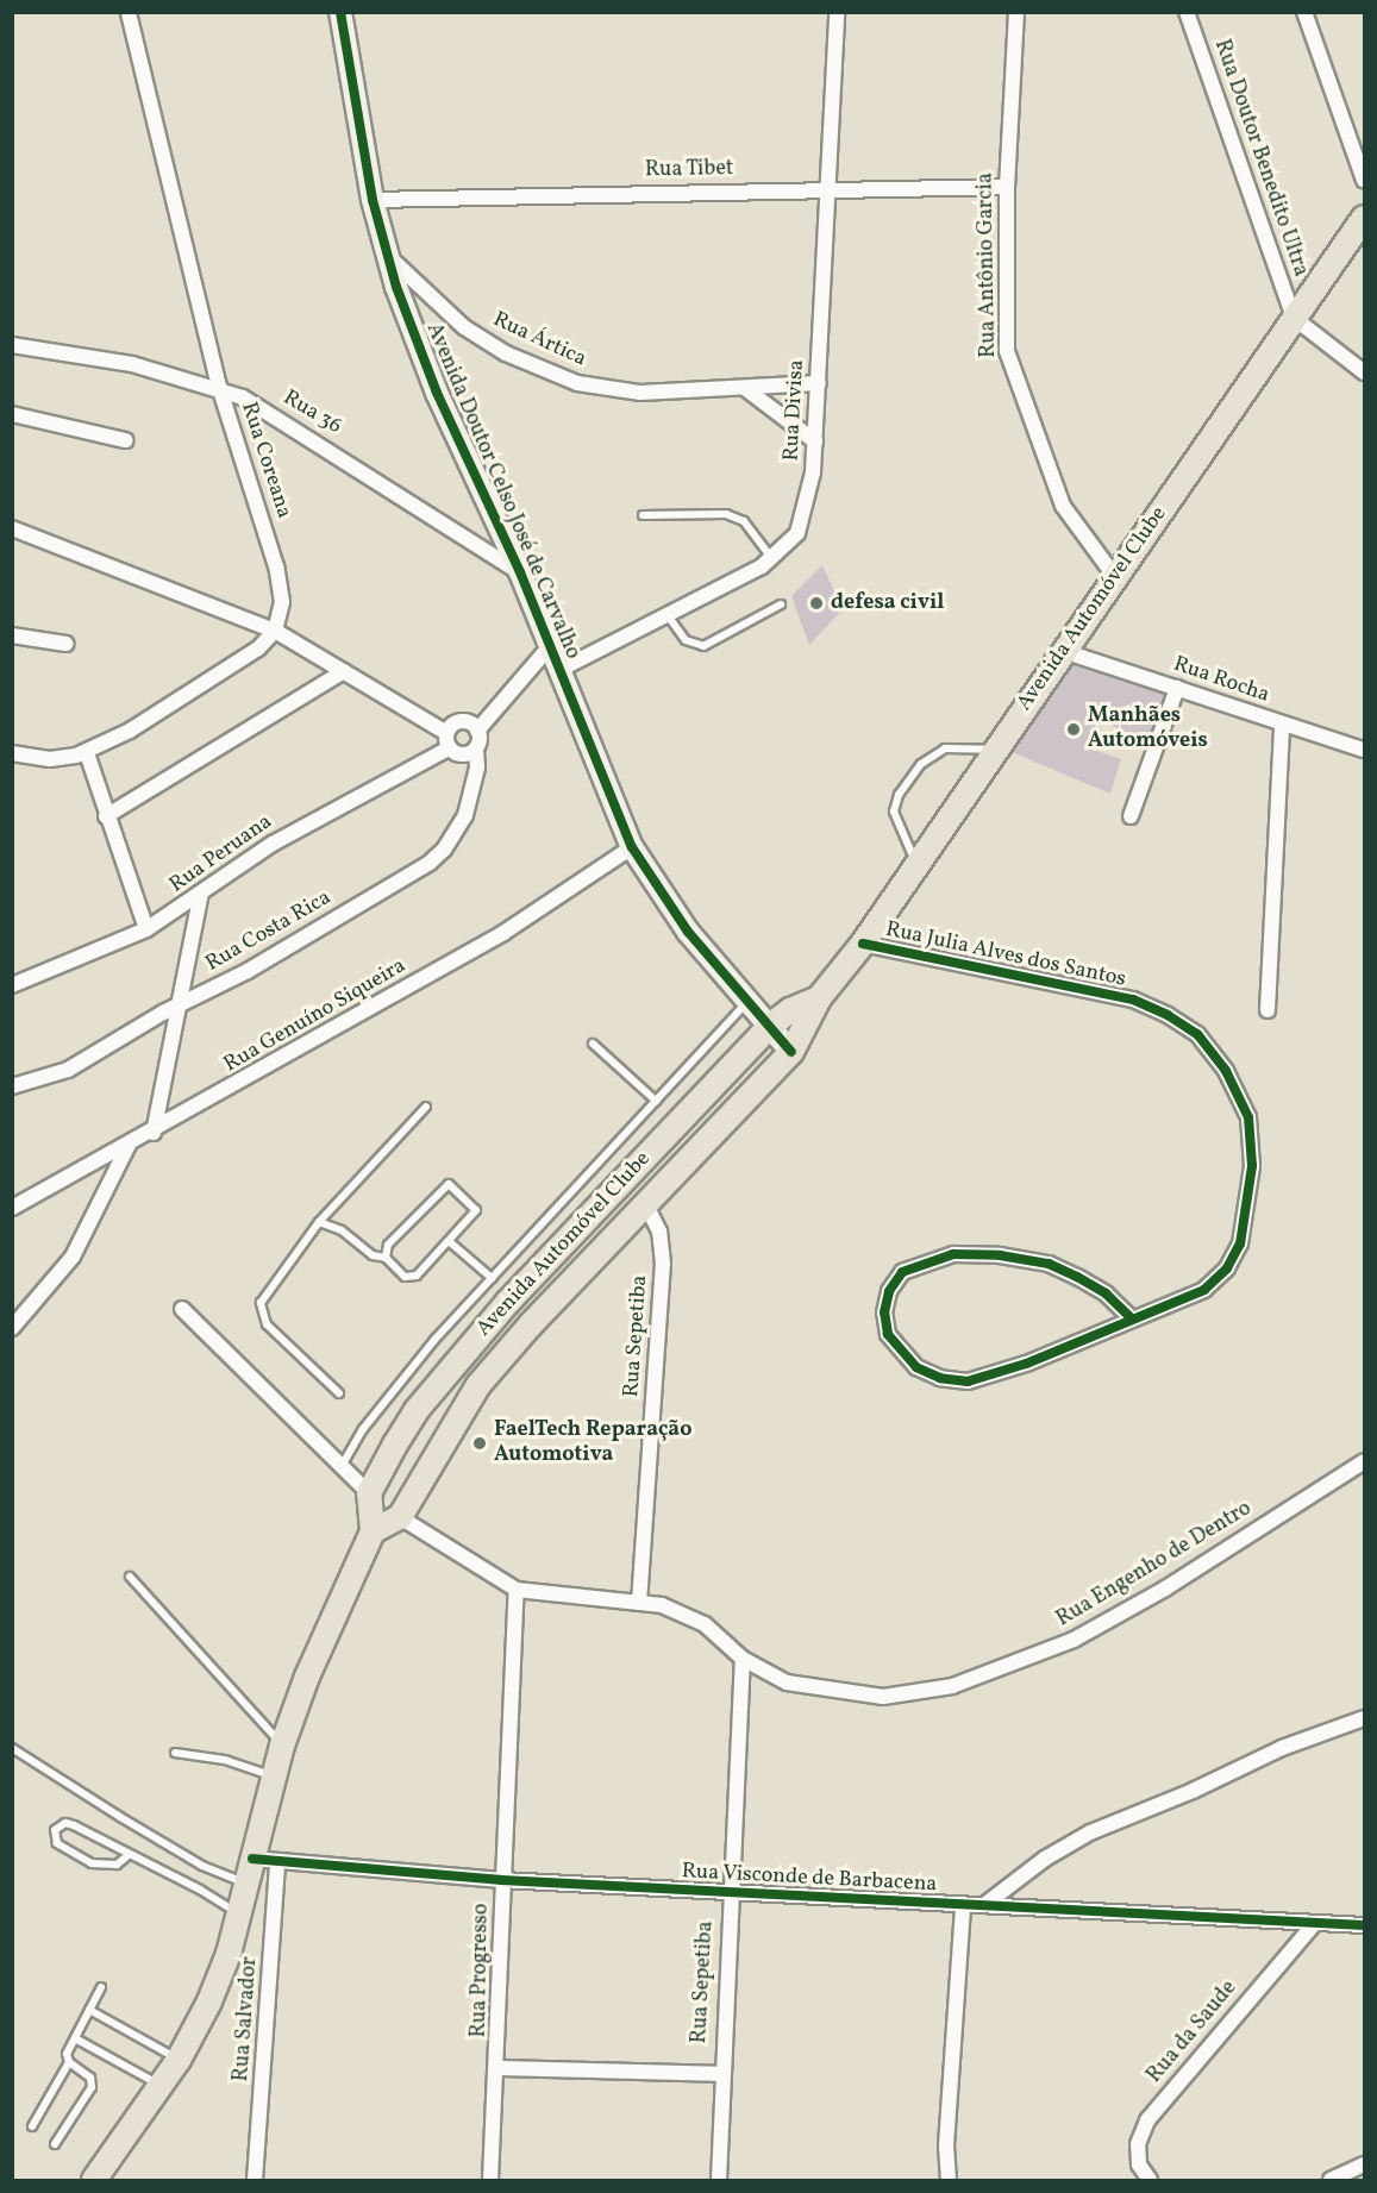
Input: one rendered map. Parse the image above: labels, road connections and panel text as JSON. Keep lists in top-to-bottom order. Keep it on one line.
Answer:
{"streets":{"main road":["Avenida Automóvel Clube"],"street":["Rua Doutor Benedito Ultra","Rua Tibet","Rua Antônio Garcia","Rua Ártica","Rua Divisa","Rua 36","Rua Coreana","Avenida Doutor Celso José de Carvalho","Rua Rocha","Rua Peruana","Rua Costa Rica","Rua Julia Alves dos Santos","Rua Genuíno Siqueira","Rua Sepetiba","Rua Engenho de Dentro","Rua Visconde de Barbacena","Rua Progresso","Rua Salvador","Rua da Saude"]},"crossings":[["Rua Doutor Benedito Ultra","Avenida Automóvel Clube"],["Rua Tibet","Rua Antônio Garcia"],["Rua Tibet","Rua Divisa"],["Rua Tibet","Avenida Doutor Celso José de Carvalho"],["Rua Antônio Garcia","Avenida Automóvel Clube"],["Rua Ártica","Rua Divisa"],["Rua Ártica","Avenida Doutor Celso José de Carvalho"],["Rua Divisa","Avenida Doutor Celso José de Carvalho"],["Rua 36","Rua Coreana"],["Rua 36","Avenida Doutor Celso José de Carvalho"],["Avenida Doutor Celso José de Carvalho","Avenida Automóvel Clube"],["Avenida Doutor Celso José de Carvalho","Rua Genuíno Siqueira"],["Avenida Automóvel Clube","Rua Rocha"],["Avenida Automóvel Clube","Rua Julia Alves dos Santos"],["Avenida Automóvel Clube","Rua Sepetiba"],["Rua Peruana","Rua Costa Rica"],["Rua Sepetiba","Rua Engenho de Dentro"],["Rua Sepetiba","Rua Visconde de Barbacena"],["Rua Engenho de Dentro","Rua Progresso"],["Rua Visconde de Barbacena","Rua Progresso"],["Rua Visconde de Barbacena","Rua Salvador"],["Rua Visconde de Barbacena","Rua da Saude"]],"places":["defesa civil","Manhães Automóveis","FaelTech Reparação Automotiva"]}
